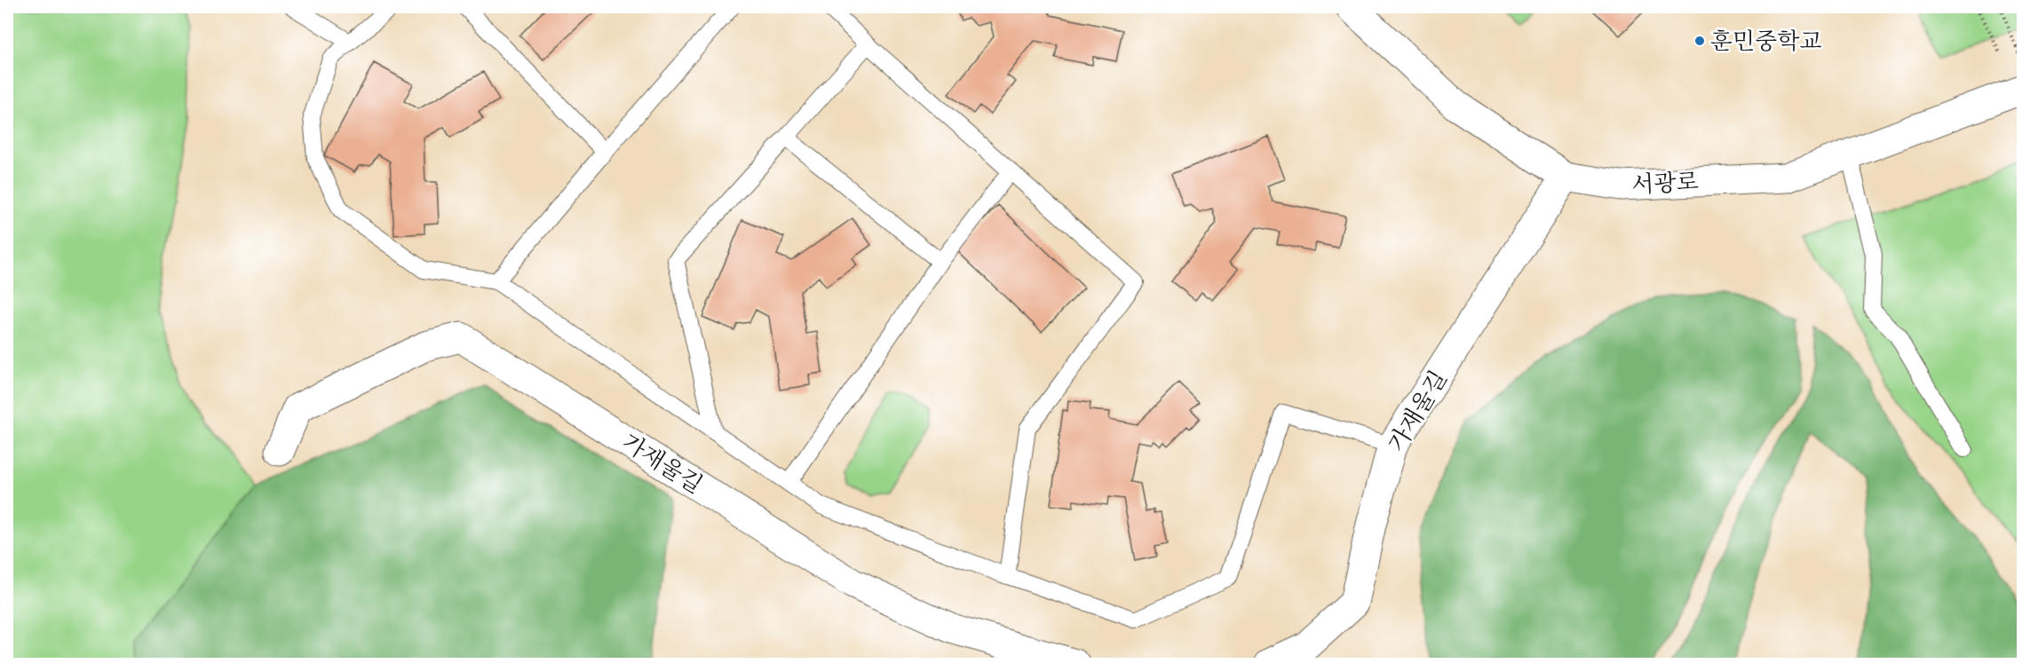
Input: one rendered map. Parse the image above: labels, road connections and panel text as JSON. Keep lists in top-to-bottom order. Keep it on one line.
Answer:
{"streets":{"street":["서광로","가재울길"]},"crossings":[["서광로","가재울길"]],"places":["훈민중학교"]}
